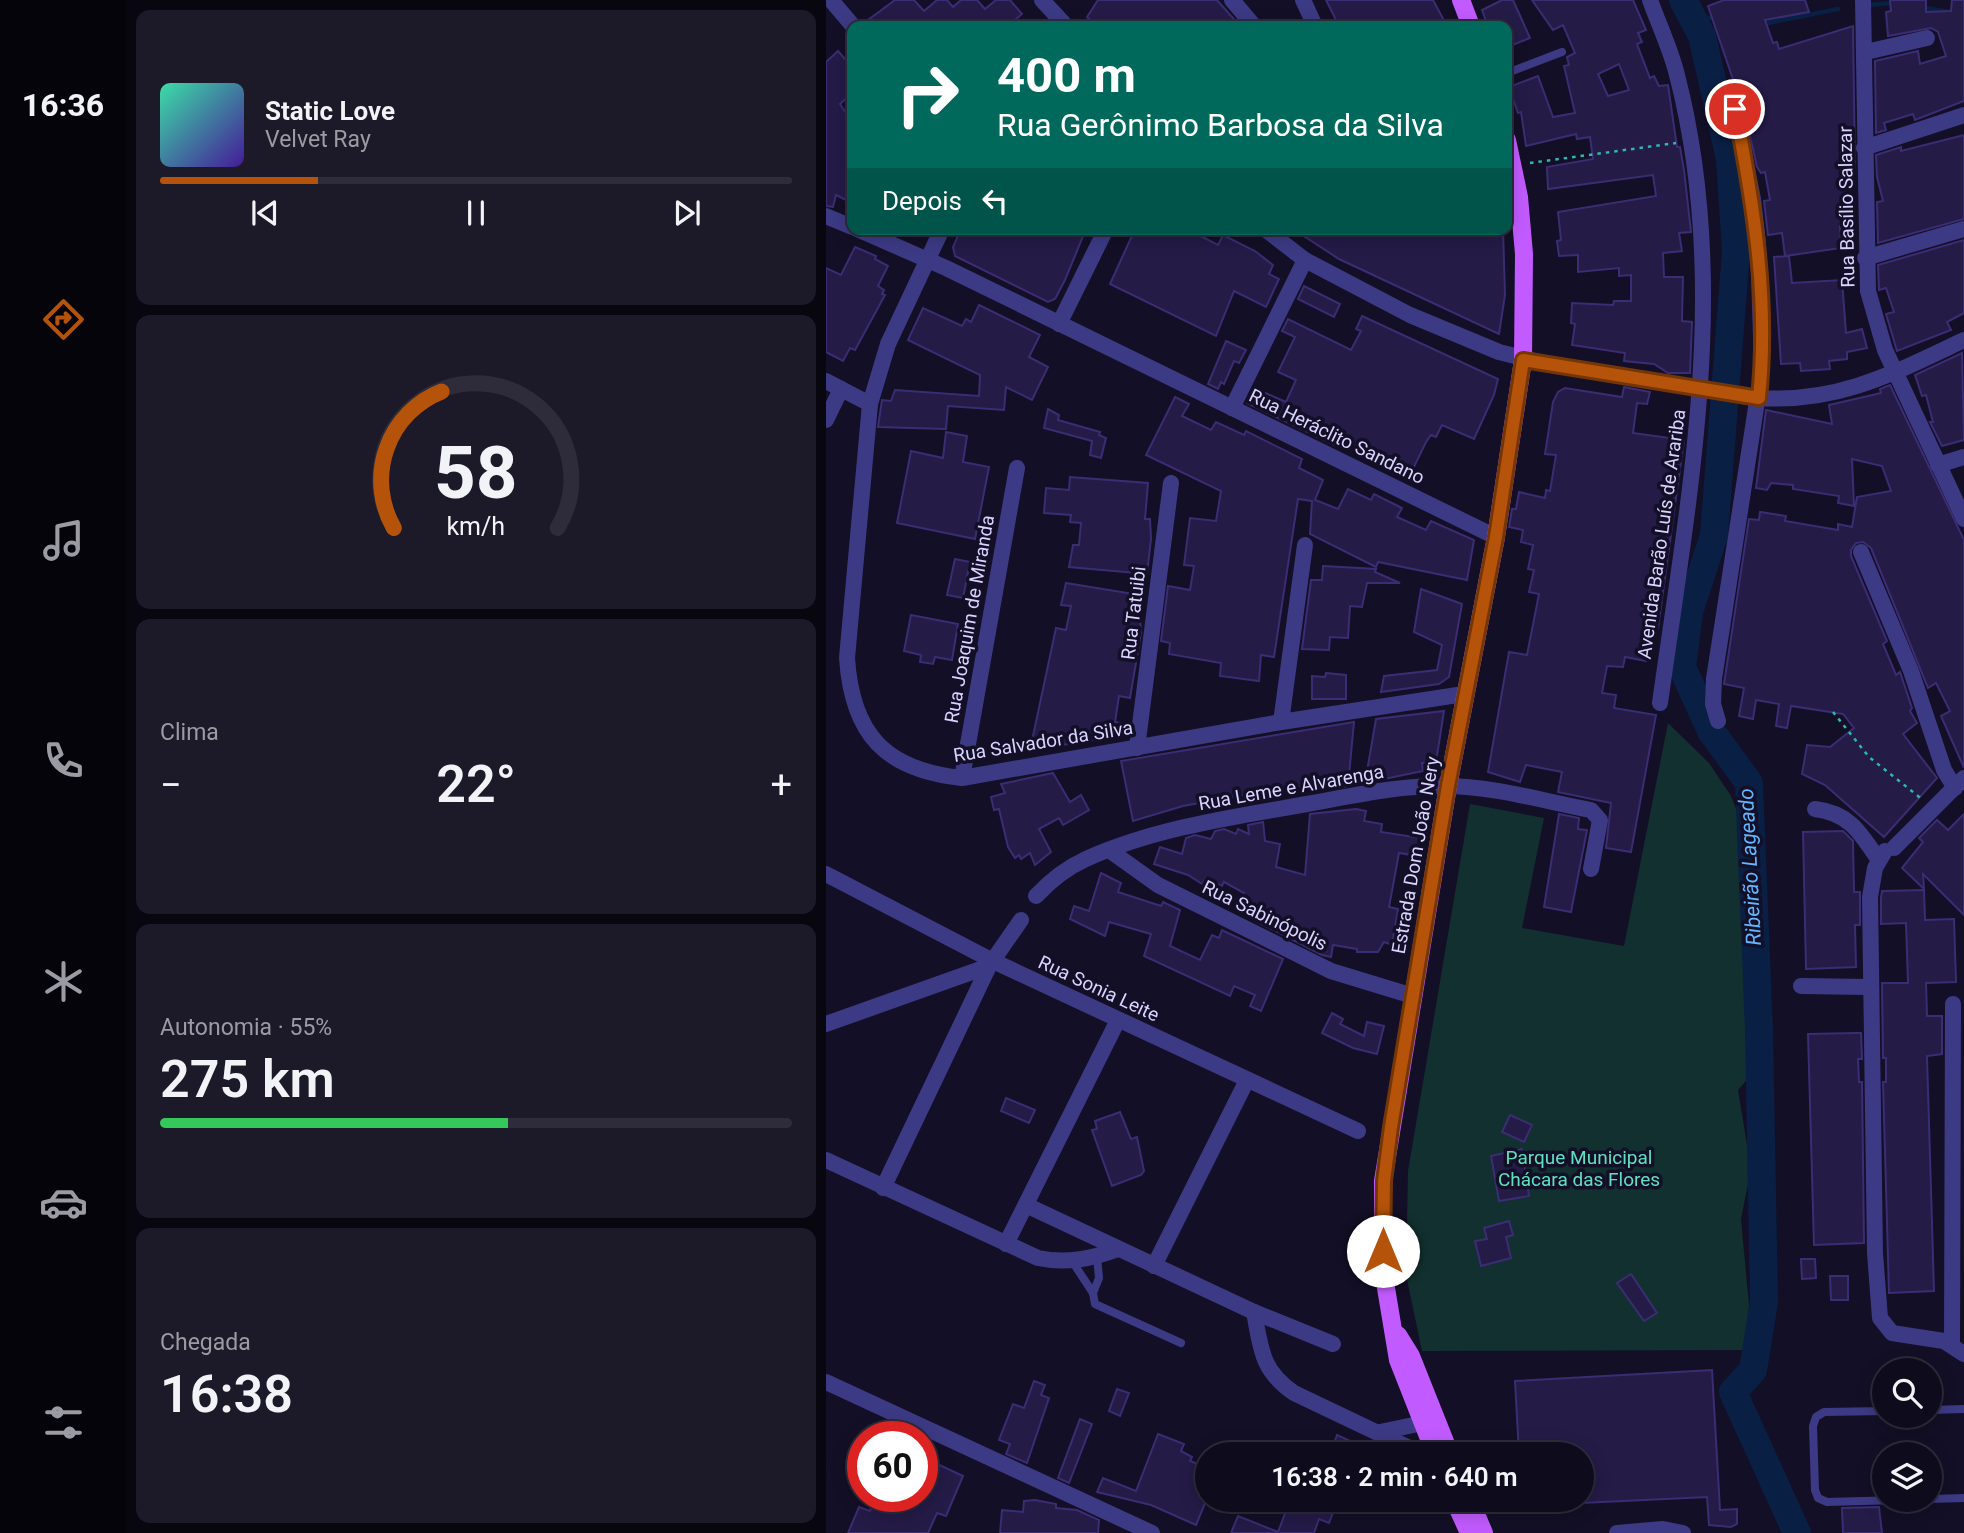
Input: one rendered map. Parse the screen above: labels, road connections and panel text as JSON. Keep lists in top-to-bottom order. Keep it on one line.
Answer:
{"streets":{"main road":["Estrada Dom João Nery"],"street":["Rua Basílio Salazar","Rua Heráclito Sandano","Avenida Barão Luís de Arariba","Rua Tatuibi","Rua Joaquim de Miranda","Rua Salvador da Silva","Rua Leme e Alvarenga","Rua Sabinópolis","Rua Sonia Leite"]},"crossings":[["Rua Heráclito Sandano","Estrada Dom João Nery"],["Rua Tatuibi","Rua Salvador da Silva"],["Rua Joaquim de Miranda","Rua Salvador da Silva"],["Rua Salvador da Silva","Estrada Dom João Nery"],["Rua Leme e Alvarenga","Estrada Dom João Nery"],["Rua Leme e Alvarenga","Rua Sabinópolis"],["Estrada Dom João Nery","Rua Sabinópolis"]],"water":["Ribeirão Lageado"],"parks":["Parque Municipal Chácara das Flores"],"page":{"tabs":"16:36","turn":["400 m","Rua Gerônimo Barbosa da Silva"],"song":["Static Love","Velvet Ray"],"then":"Depois","tile":["Clima",["Autonomia · 55%","275 km"],["Chegada","16:38"]],"heat":["−","22°","+"],"limit":"60","trip":"16:38 · 2 min · 640 m","gauge":["58","km/h"]}}
